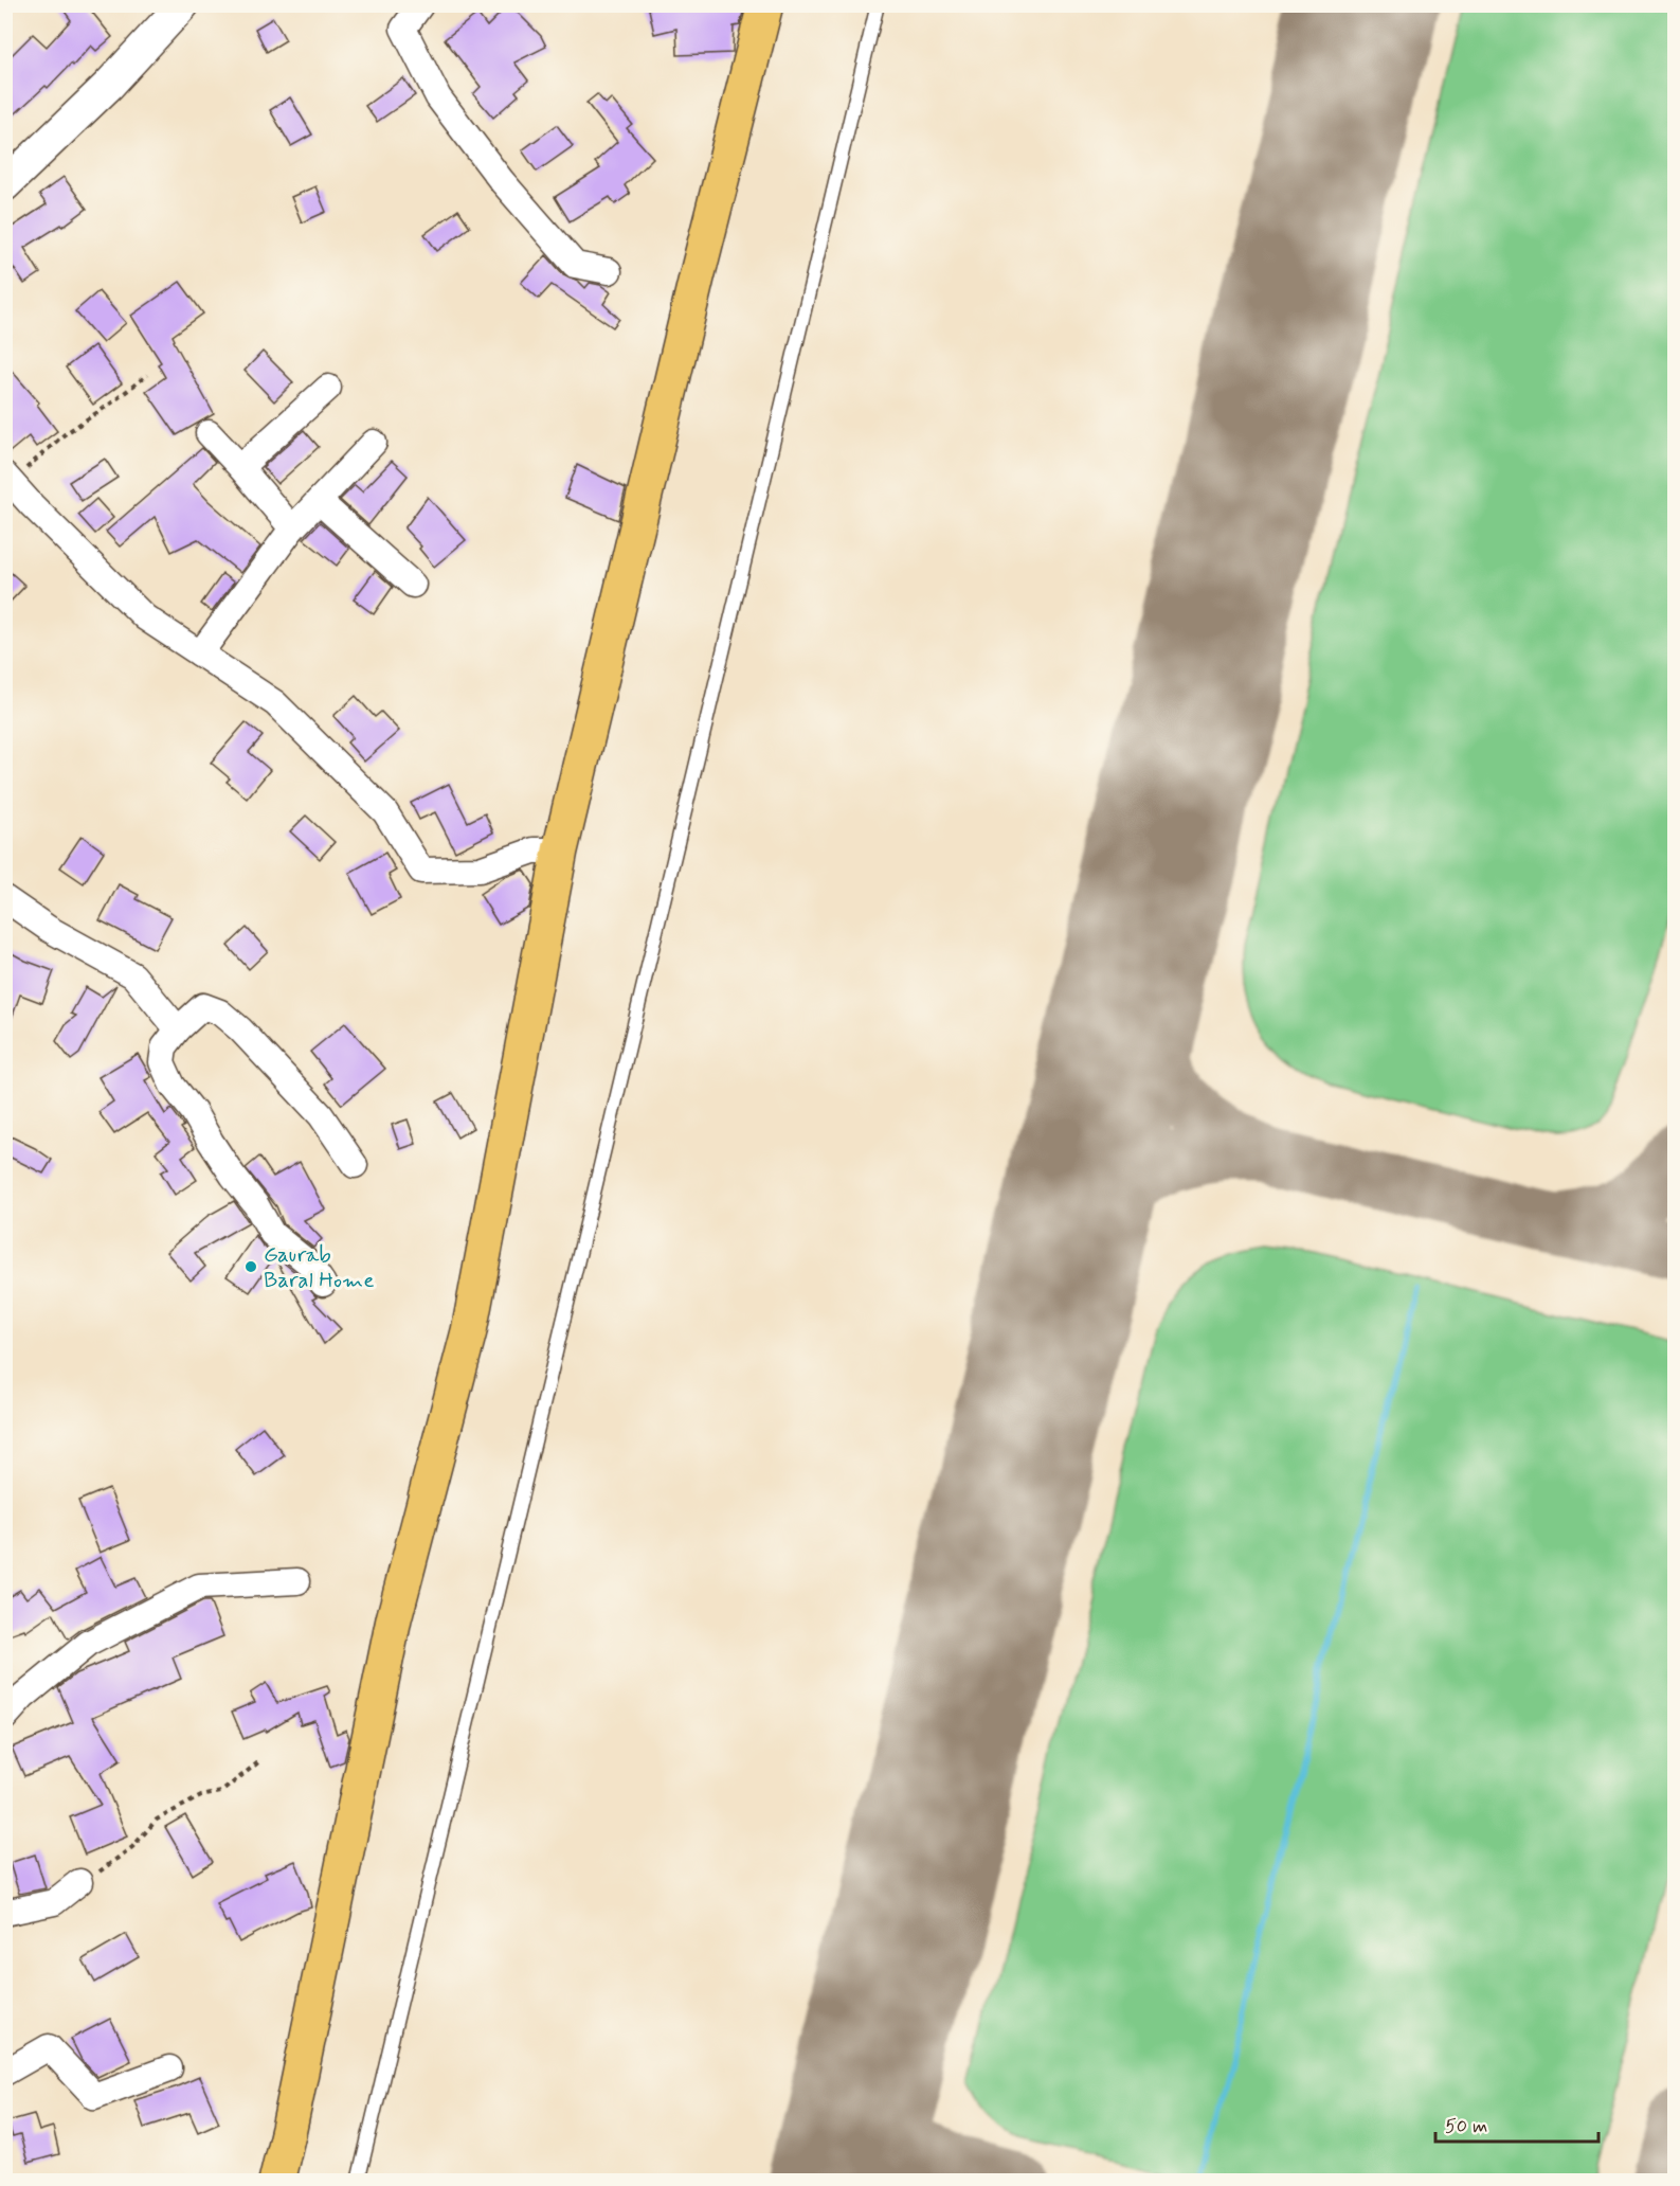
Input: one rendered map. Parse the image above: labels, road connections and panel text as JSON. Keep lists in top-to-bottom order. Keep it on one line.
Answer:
{"places":["Gaurab Baral Home"],"scale_bar":"50 m"}
